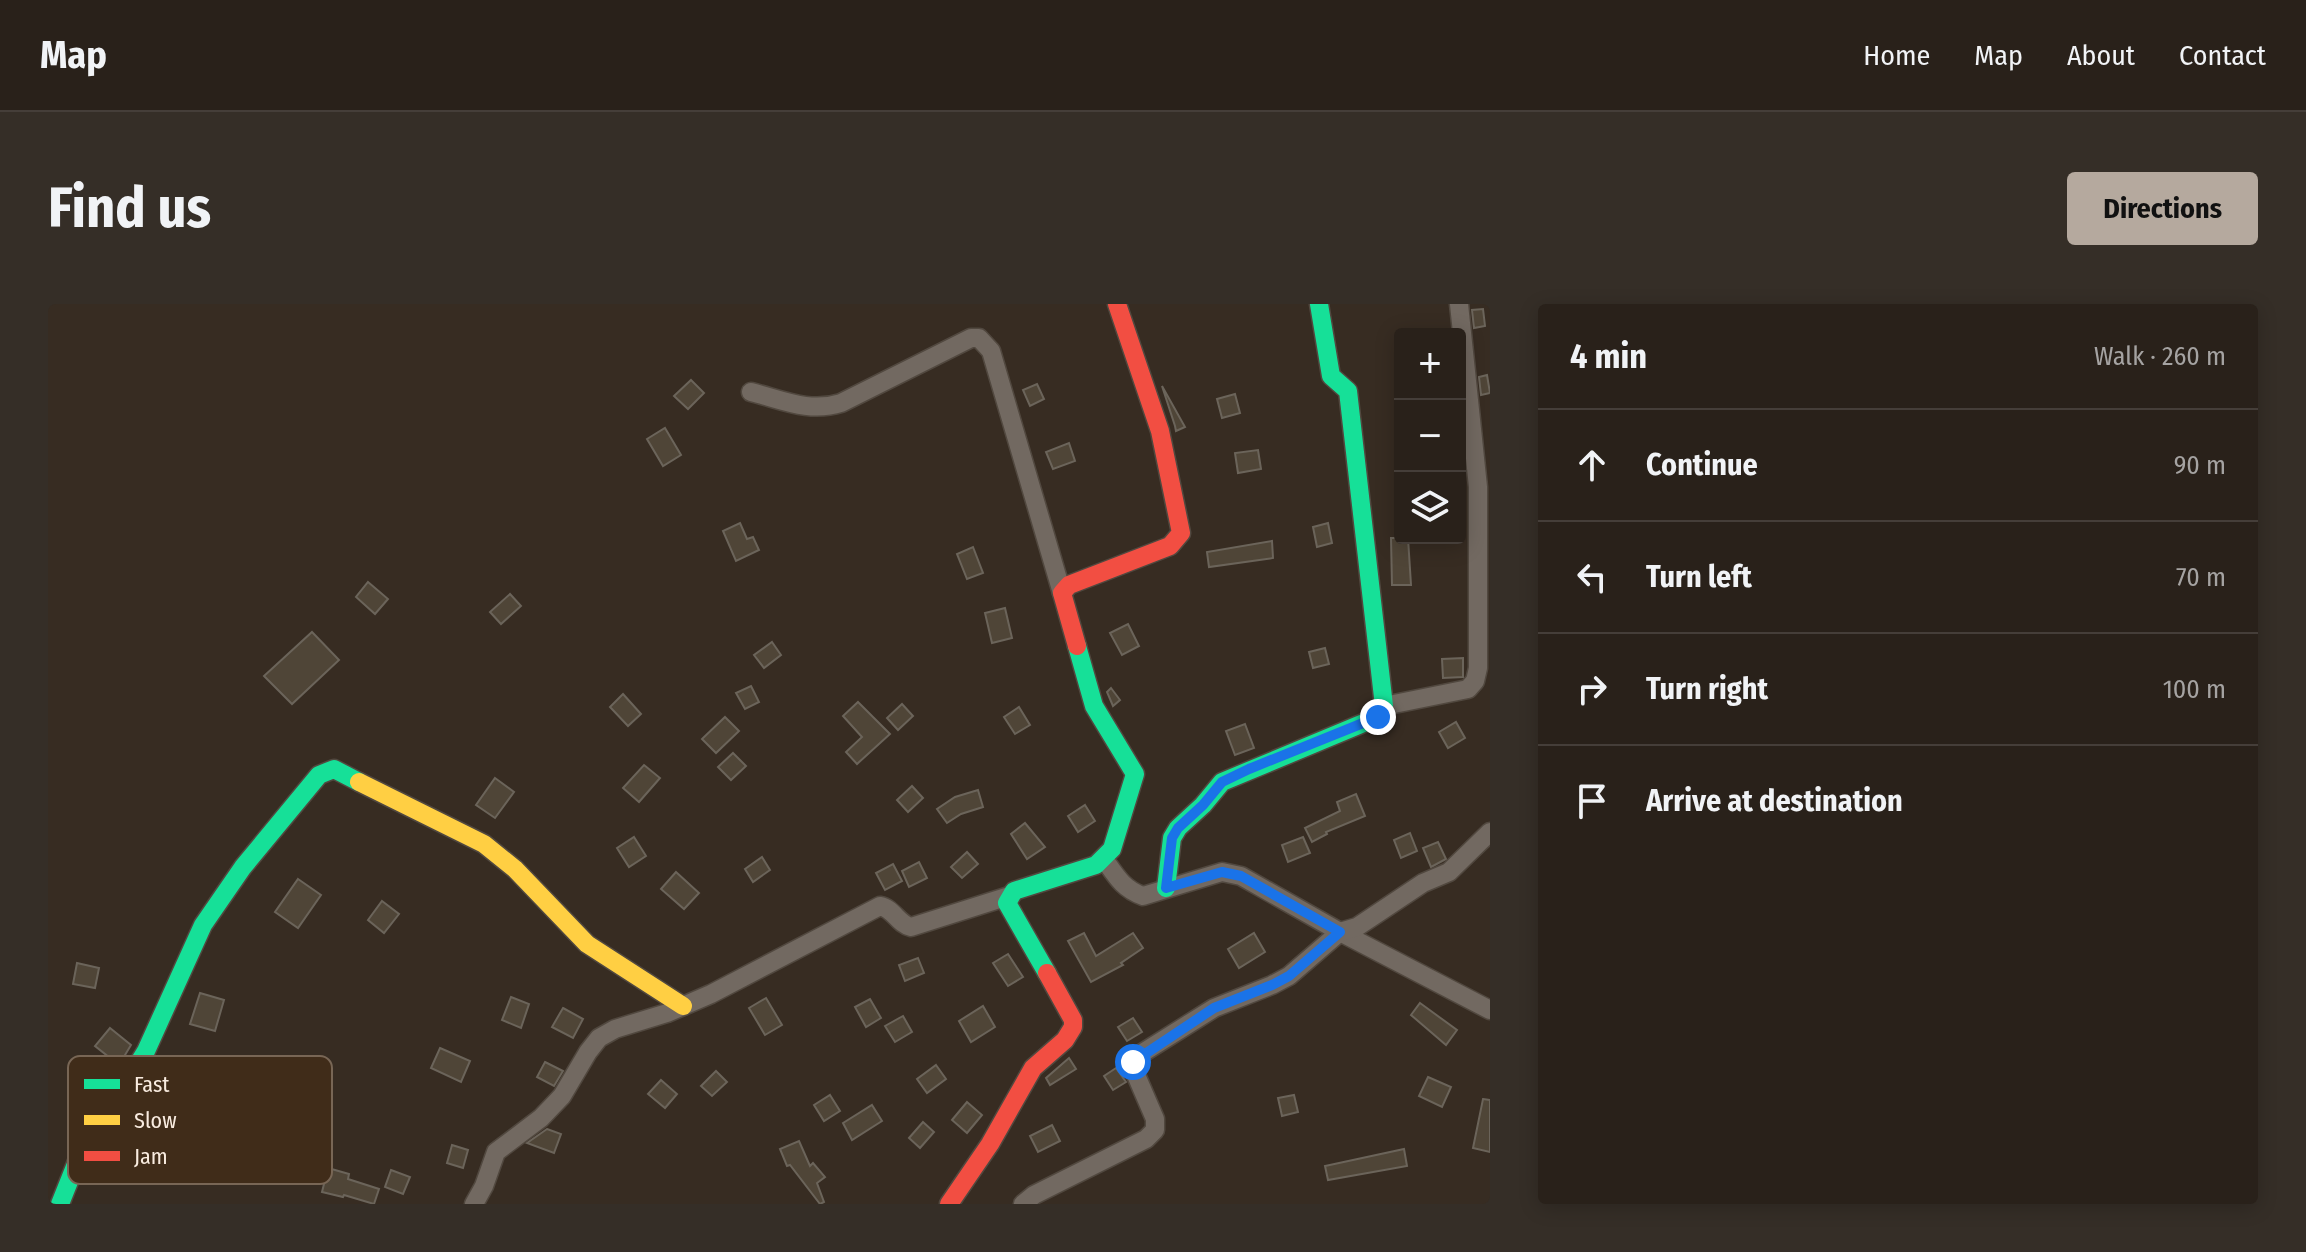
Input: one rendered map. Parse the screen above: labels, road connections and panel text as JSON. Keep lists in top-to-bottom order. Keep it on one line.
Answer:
{"legend":["Fast","Slow","Jam"],"page":{"header":"Map","nav":["Home","Map","About","Contact"],"buttons":"Directions","title":"Find us","heading":["4 min","Walk · 260 m"],"map_buttons":["+","−"],"list":[["Continue","90 m"],["Turn left","70 m"],["Turn right","100 m"],"Arrive at destination"]}}
